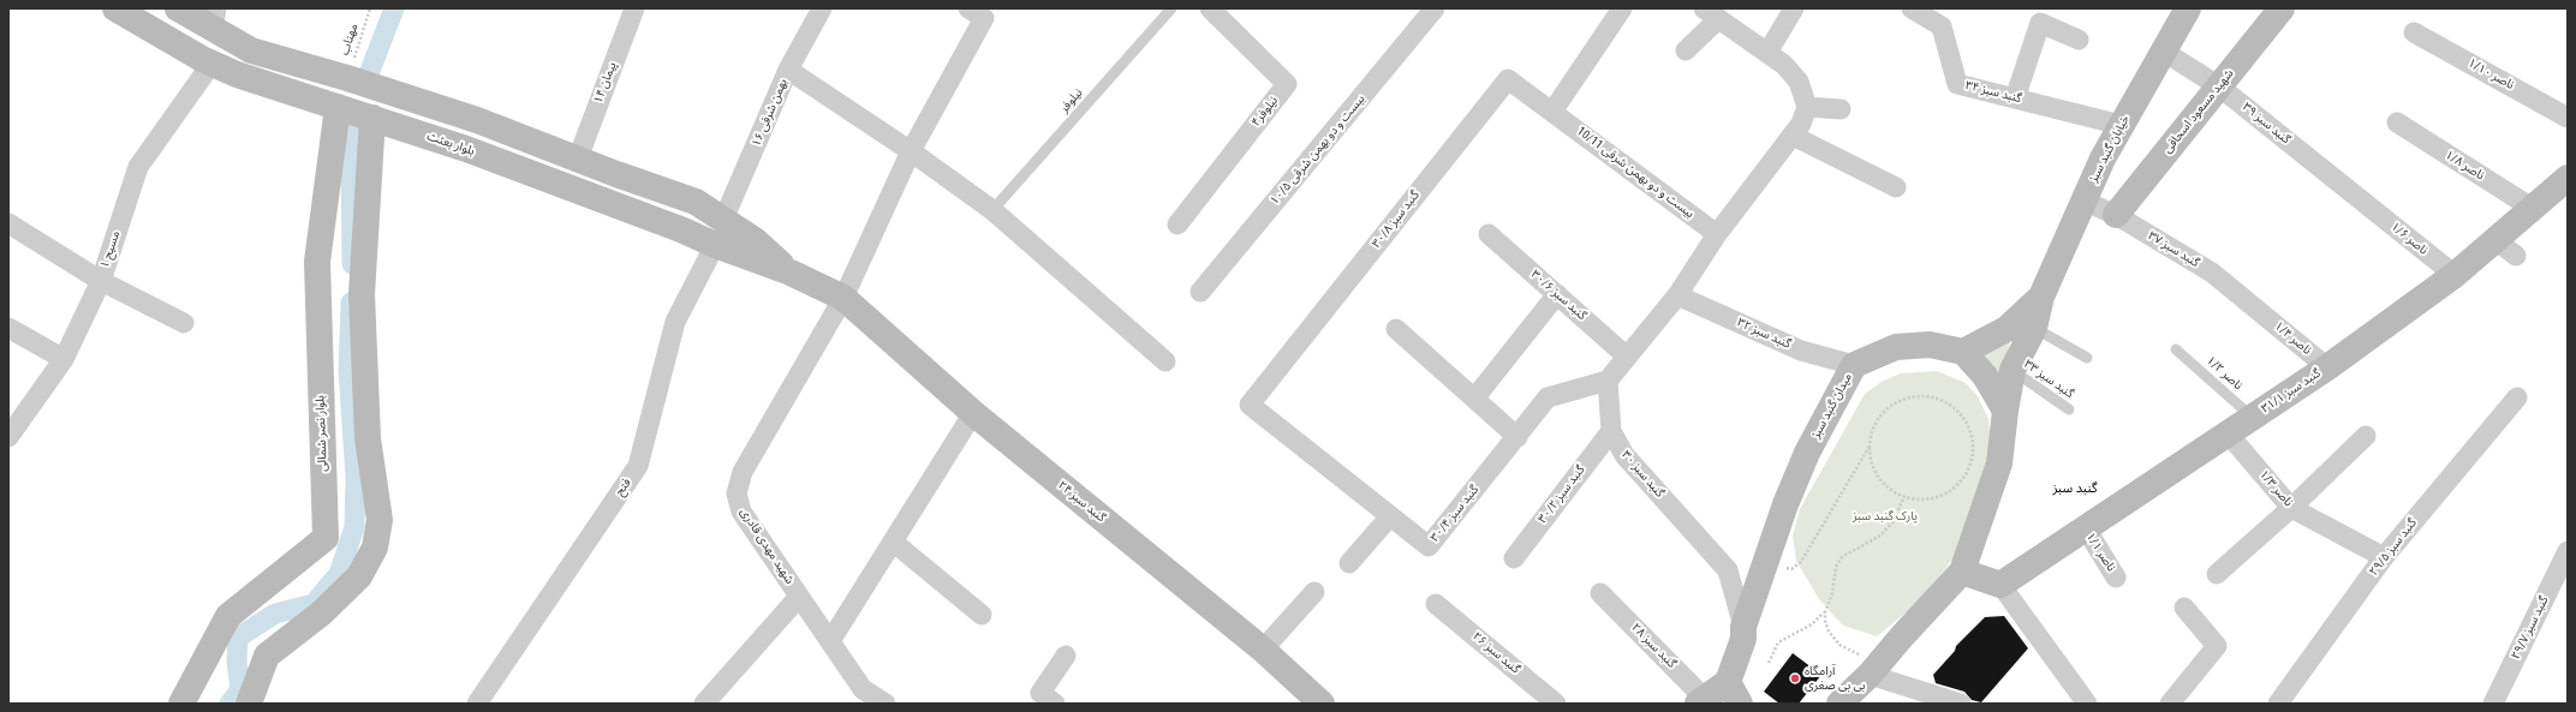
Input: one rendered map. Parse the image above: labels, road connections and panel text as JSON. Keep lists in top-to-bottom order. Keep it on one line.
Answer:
{"streets":{"street":["ناصر ۱/۱۰","پیمان ۱۴","گنبد سبز ۳۴","نیلوفر۴","شهید مسعود اسحاقی","بهمن شرقی ۱۶","گنبد سبز ۳۹","بلوار بعثت","خیابان گنبد سبز","بیست و دو بهمن شرقی ۱۰/۵","ناصر ۱/۸","بیست و دو بهمن شرقی 10/11","گنبد سبز ۳۰/۸","ناصر ۱/۶","مسیح ۱","گنبد سبز ۳۷","گنبد سبز ۳۰/۶","گنبد سبز ۳۲","ناصر ۱/۴","گنبد سبز ۳۱/۱","میدان گنبد سبز","بلوار نصر شمالی","گنبد سبز ۳۰","فتح","ناصر ۱/۳","گنبد سبز ۳۰/۲","گنبد سبز ۲۴","گنبد سبز ۳۰/۴","شهید مهدی قادری","گنبد سبز ۲۹/۵","ناصر ۱/۱","گنبد سبز ۲۹/۷","گنبد سبز ۲۸","گنبد سبز ۲۶"],"lane":["نیلوفر","ناصر ۱/۲","گنبد سبز ۳۳"],"path":["مهتاب"]},"crossings":[["مهتاب","بلوار بعثت"],["پیمان ۱۴","بلوار بعثت"],["گنبد سبز ۳۴","خیابان گنبد سبز"],["شهید مسعود اسحاقی","گنبد سبز ۳۹"],["شهید مسعود اسحاقی","گنبد سبز ۳۷"],["بهمن شرقی ۱۶","بلوار بعثت"],["گنبد سبز ۳۹","خیابان گنبد سبز"],["گنبد سبز ۳۹","ناصر ۱/۶"],["بلوار بعثت","مسیح ۱"],["بلوار بعثت","بلوار نصر شمالی"],["بلوار بعثت","فتح"],["بلوار بعثت","گنبد سبز ۲۴"],["بلوار بعثت","شهید مهدی قادری"],["خیابان گنبد سبز","گنبد سبز ۳۷"],["خیابان گنبد سبز","گنبد سبز ۳۳"],["خیابان گنبد سبز","میدان گنبد سبز"],["ناصر ۱/۸","گنبد سبز ۳۱/۱"],["بیست و دو بهمن شرقی 10/11","گنبد سبز ۳۰/۸"],["گنبد سبز ۳۰/۸","گنبد سبز ۳۰/۴"],["ناصر ۱/۶","گنبد سبز ۳۱/۱"],["گنبد سبز ۳۷","ناصر ۱/۴"],["گنبد سبز ۳۲","میدان گنبد سبز"],["ناصر ۱/۴","گنبد سبز ۳۱/۱"],["ناصر ۱/۲","گنبد سبز ۳۱/۱"],["گنبد سبز ۳۱/۱","ناصر ۱/۳"],["گنبد سبز ۳۱/۱","ناصر ۱/۱"],["میدان گنبد سبز","گنبد سبز ۳۰"],["گنبد سبز ۳۰","گنبد سبز ۳۰/۲"],["گنبد سبز ۳۰","گنبد سبز ۳۰/۴"],["ناصر ۱/۳","گنبد سبز ۲۹/۵"],["گنبد سبز ۲۴","شهید مهدی قادری"]],"districts":["گنبد سبز"],"parks":["پارک گنبد سبز"],"places":["آرامگاه بی بی صغری"]}
